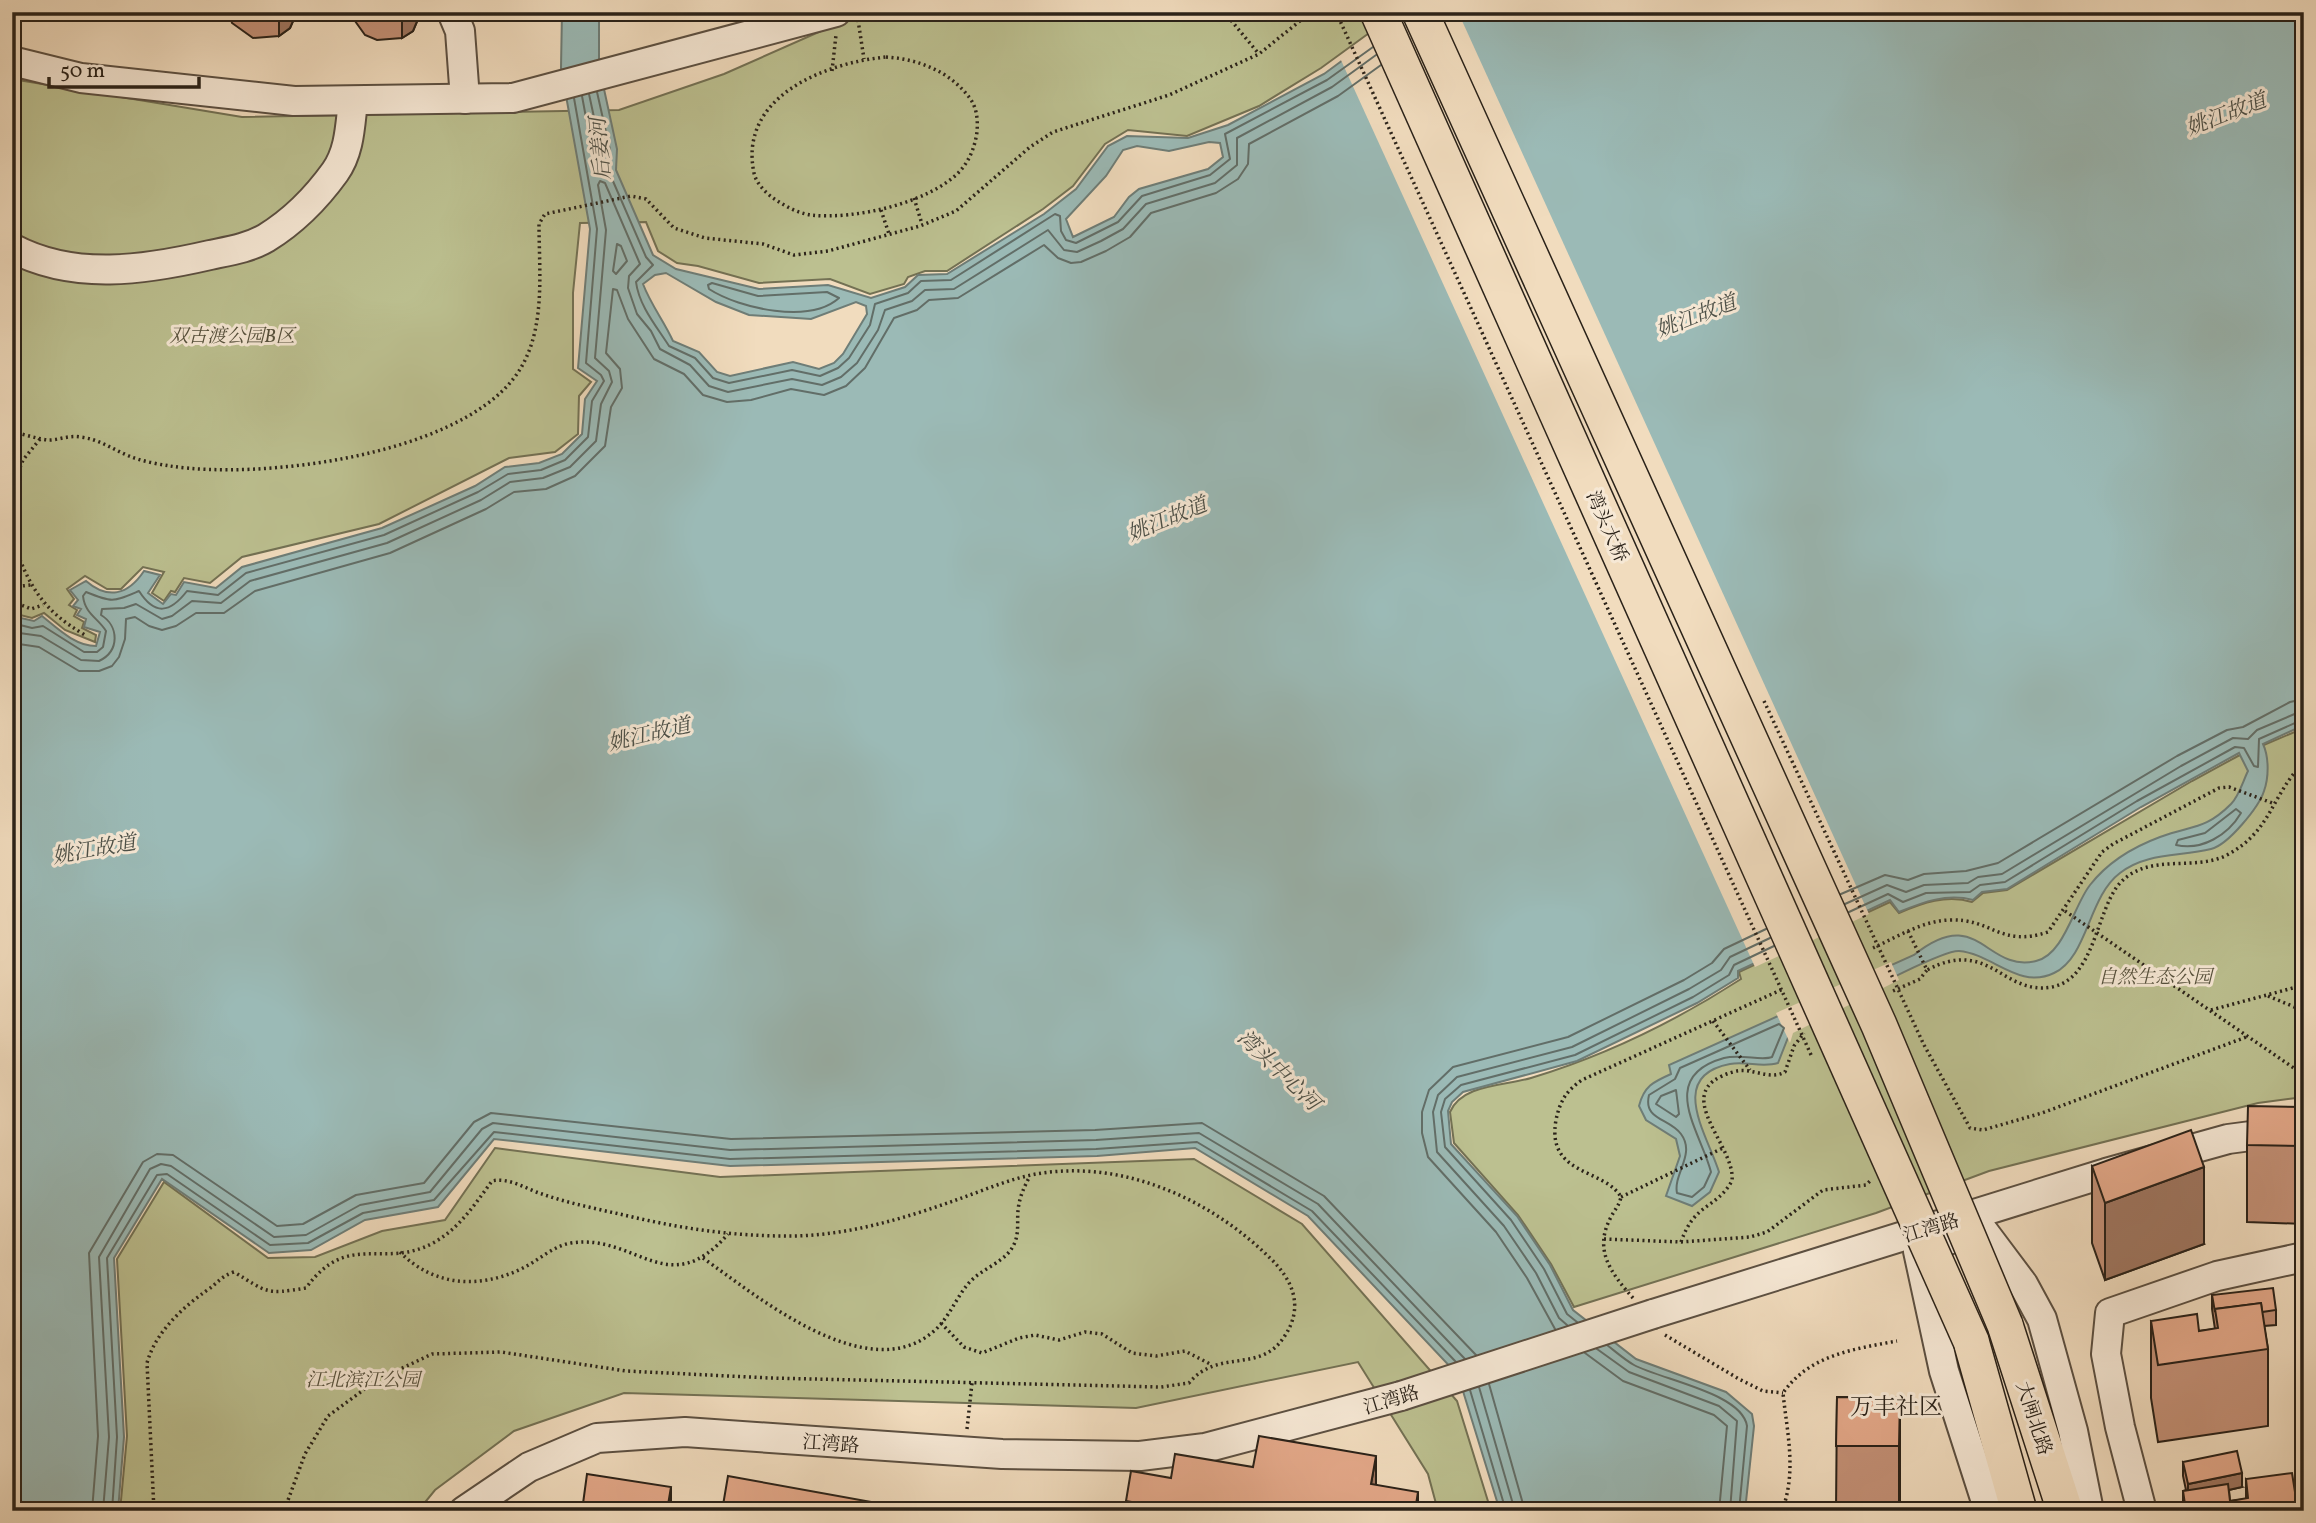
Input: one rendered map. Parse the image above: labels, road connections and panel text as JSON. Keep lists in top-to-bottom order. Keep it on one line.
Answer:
{"streets":{"main road":["湾头大桥","大闸北路"],"street":["江湾路"]},"crossings":[["湾头大桥","大闸北路"]],"districts":["万丰社区"],"water":["姚江故道","后姜河","湾头中心河"],"parks":["双古渡公园B区","自然生态公园","江北滨江公园"],"scale_bar":"50 m"}
